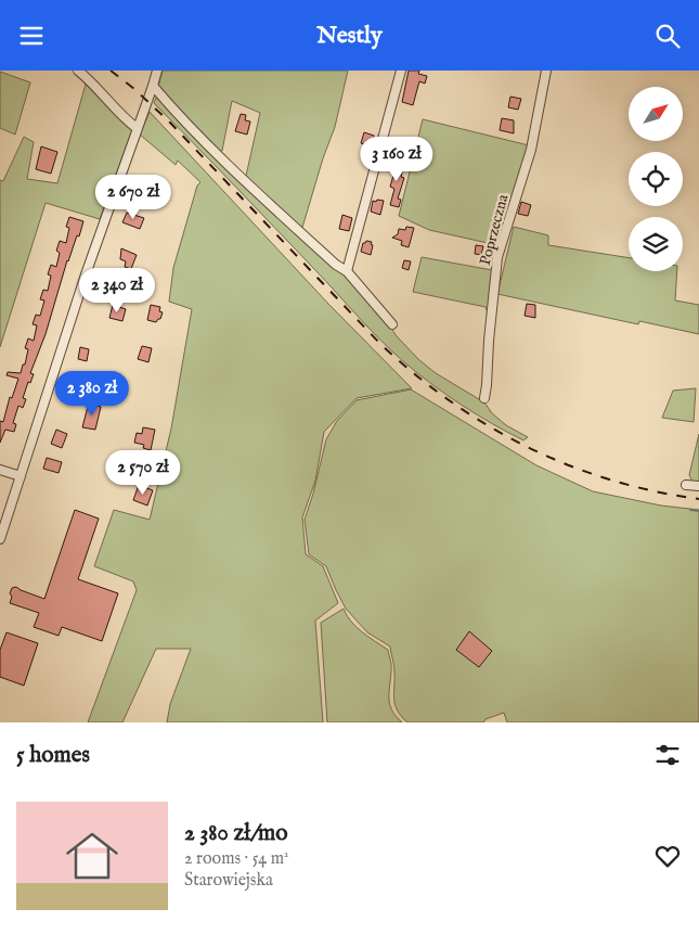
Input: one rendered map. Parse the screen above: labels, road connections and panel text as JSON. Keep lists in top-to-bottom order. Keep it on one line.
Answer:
{"streets":{"street":["Poprzeczna"]},"north":"top right","page":{"header":"Nestly","price":["3 160 zł","2 670 zł","2 340 zł","2 380 zł","2 570 zł"],"heading":"5 homes","list":[{"name":"2 380 zł/mo","note":"2 rooms · 54 m² · Starowiejska"}]}}
